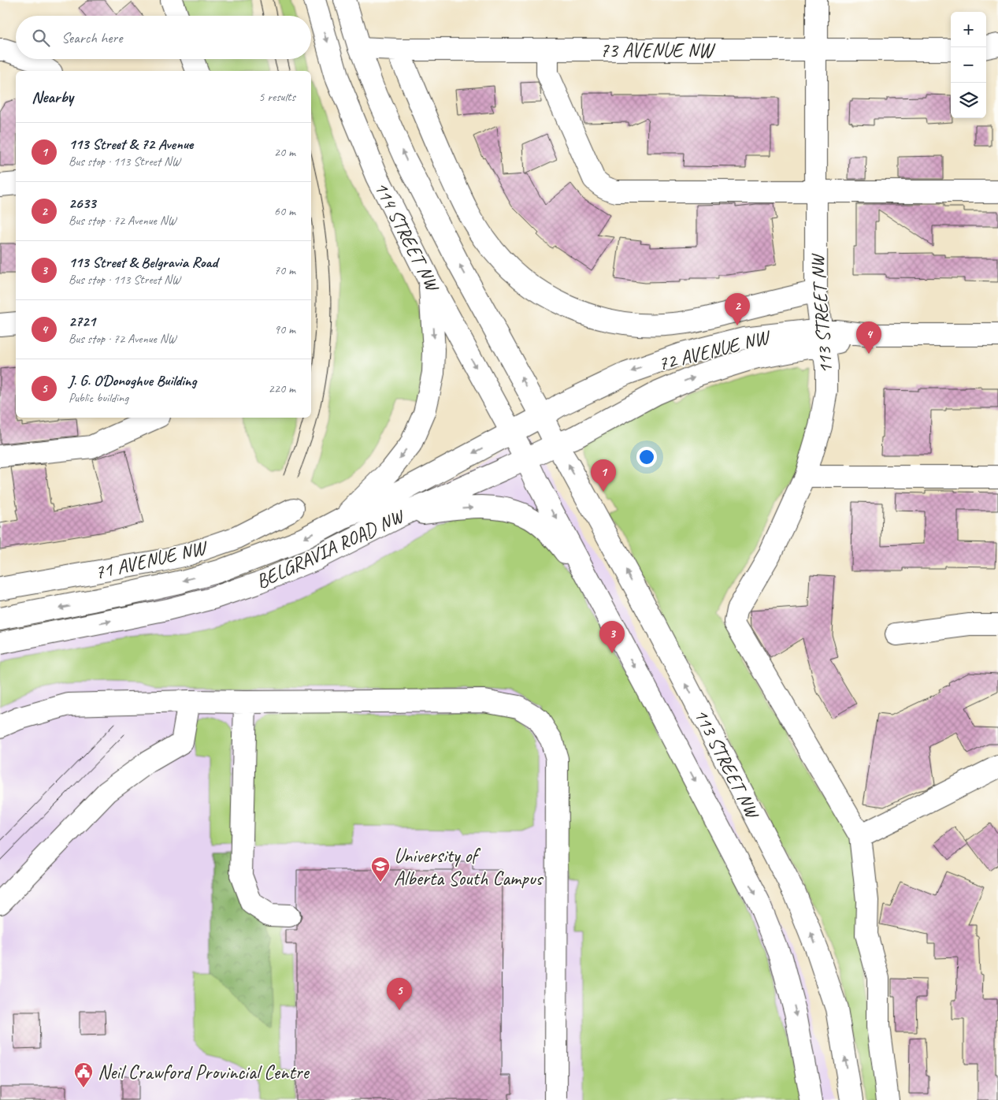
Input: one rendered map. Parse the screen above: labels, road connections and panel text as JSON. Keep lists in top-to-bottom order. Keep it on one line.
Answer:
{"streets":{"main road":["73 AVENUE NW","114 STREET NW","113 STREET NW","72 AVENUE NW","BELGRAVIA ROAD NW","71 AVENUE NW"]},"crossings":[["73 AVENUE NW","114 STREET NW"],["73 AVENUE NW","113 STREET NW"],["73 AVENUE NW","72 AVENUE NW"],["114 STREET NW","113 STREET NW"],["114 STREET NW","72 AVENUE NW"],["114 STREET NW","BELGRAVIA ROAD NW"],["113 STREET NW","72 AVENUE NW"],["113 STREET NW","BELGRAVIA ROAD NW"],["72 AVENUE NW","BELGRAVIA ROAD NW"]],"places":{"school or university":["University of Alberta South Campus"],"public building":["Neil Crawford Provincial Centre"]},"page":{"map_buttons":["+","−"],"search":"Search here","heading":["Nearby","5 results"],"list":[{"mark":"1","name":"113 Street & 72 Avenue","note":"Bus stop · 113 Street NW","value":"20 m"},{"mark":"2","name":"2633","note":"Bus stop · 72 Avenue NW","value":"60 m"},{"mark":"3","name":"113 Street & Belgravia Road","note":"Bus stop · 113 Street NW","value":"70 m"},{"mark":"4","name":"2721","note":"Bus stop · 72 Avenue NW","value":"90 m"},{"mark":"5","name":"J. G. O'Donoghue Building","note":"Public building","value":"220 m"}],"pins":["2","4","1","3","5"]}}
